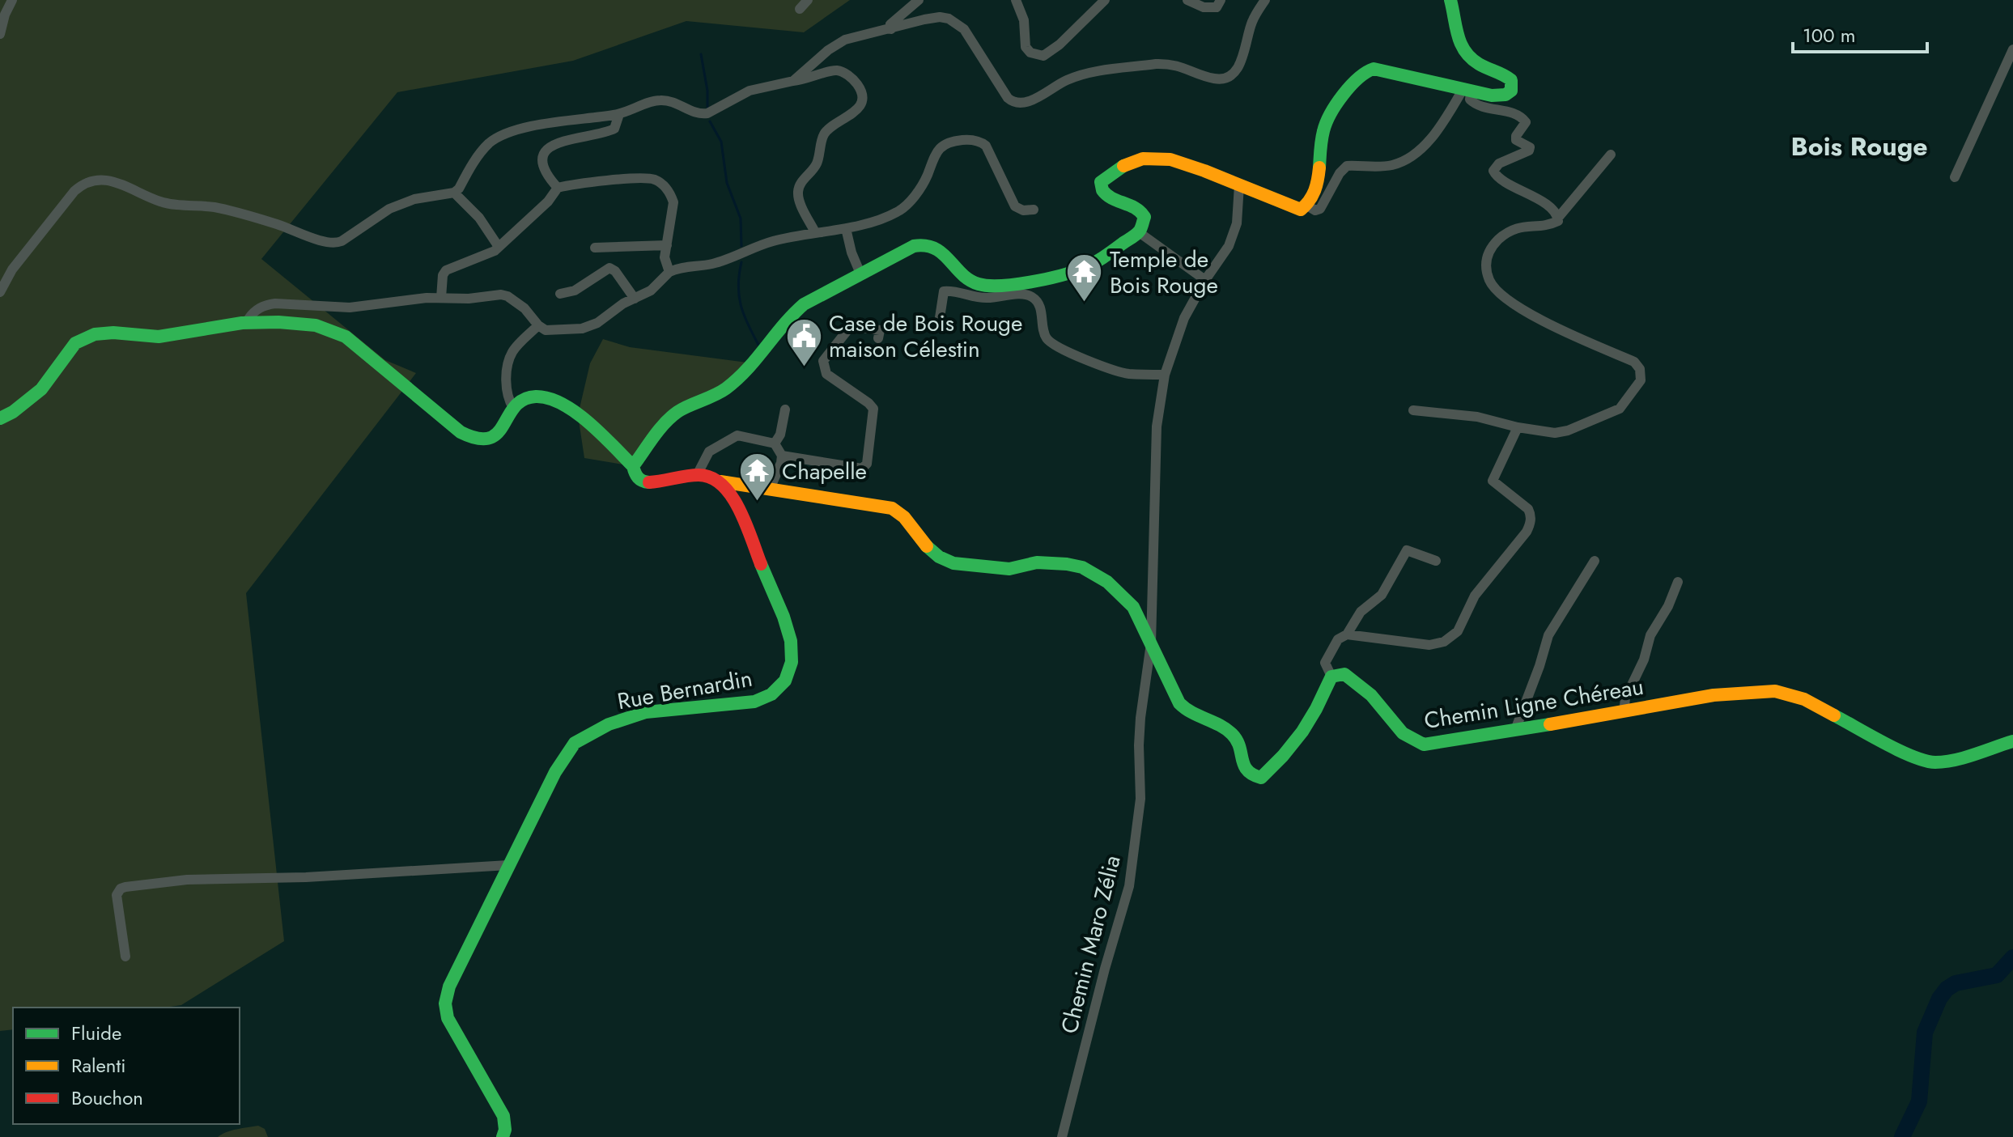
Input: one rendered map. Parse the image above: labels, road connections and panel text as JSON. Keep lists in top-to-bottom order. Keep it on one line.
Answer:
{"streets":{"main road":["Rue Bernardin","Chemin Ligne Chéreau"],"street":["Chemin Maro Zélia"]},"districts":["Bois Rouge"],"places":{"temple":["Temple de Bois Rouge","Chapelle"],"public building":["Case de Bois Rouge maison Célestin"]},"legend":["Fluide","Ralenti","Bouchon"],"scale_bar":"100 m"}
